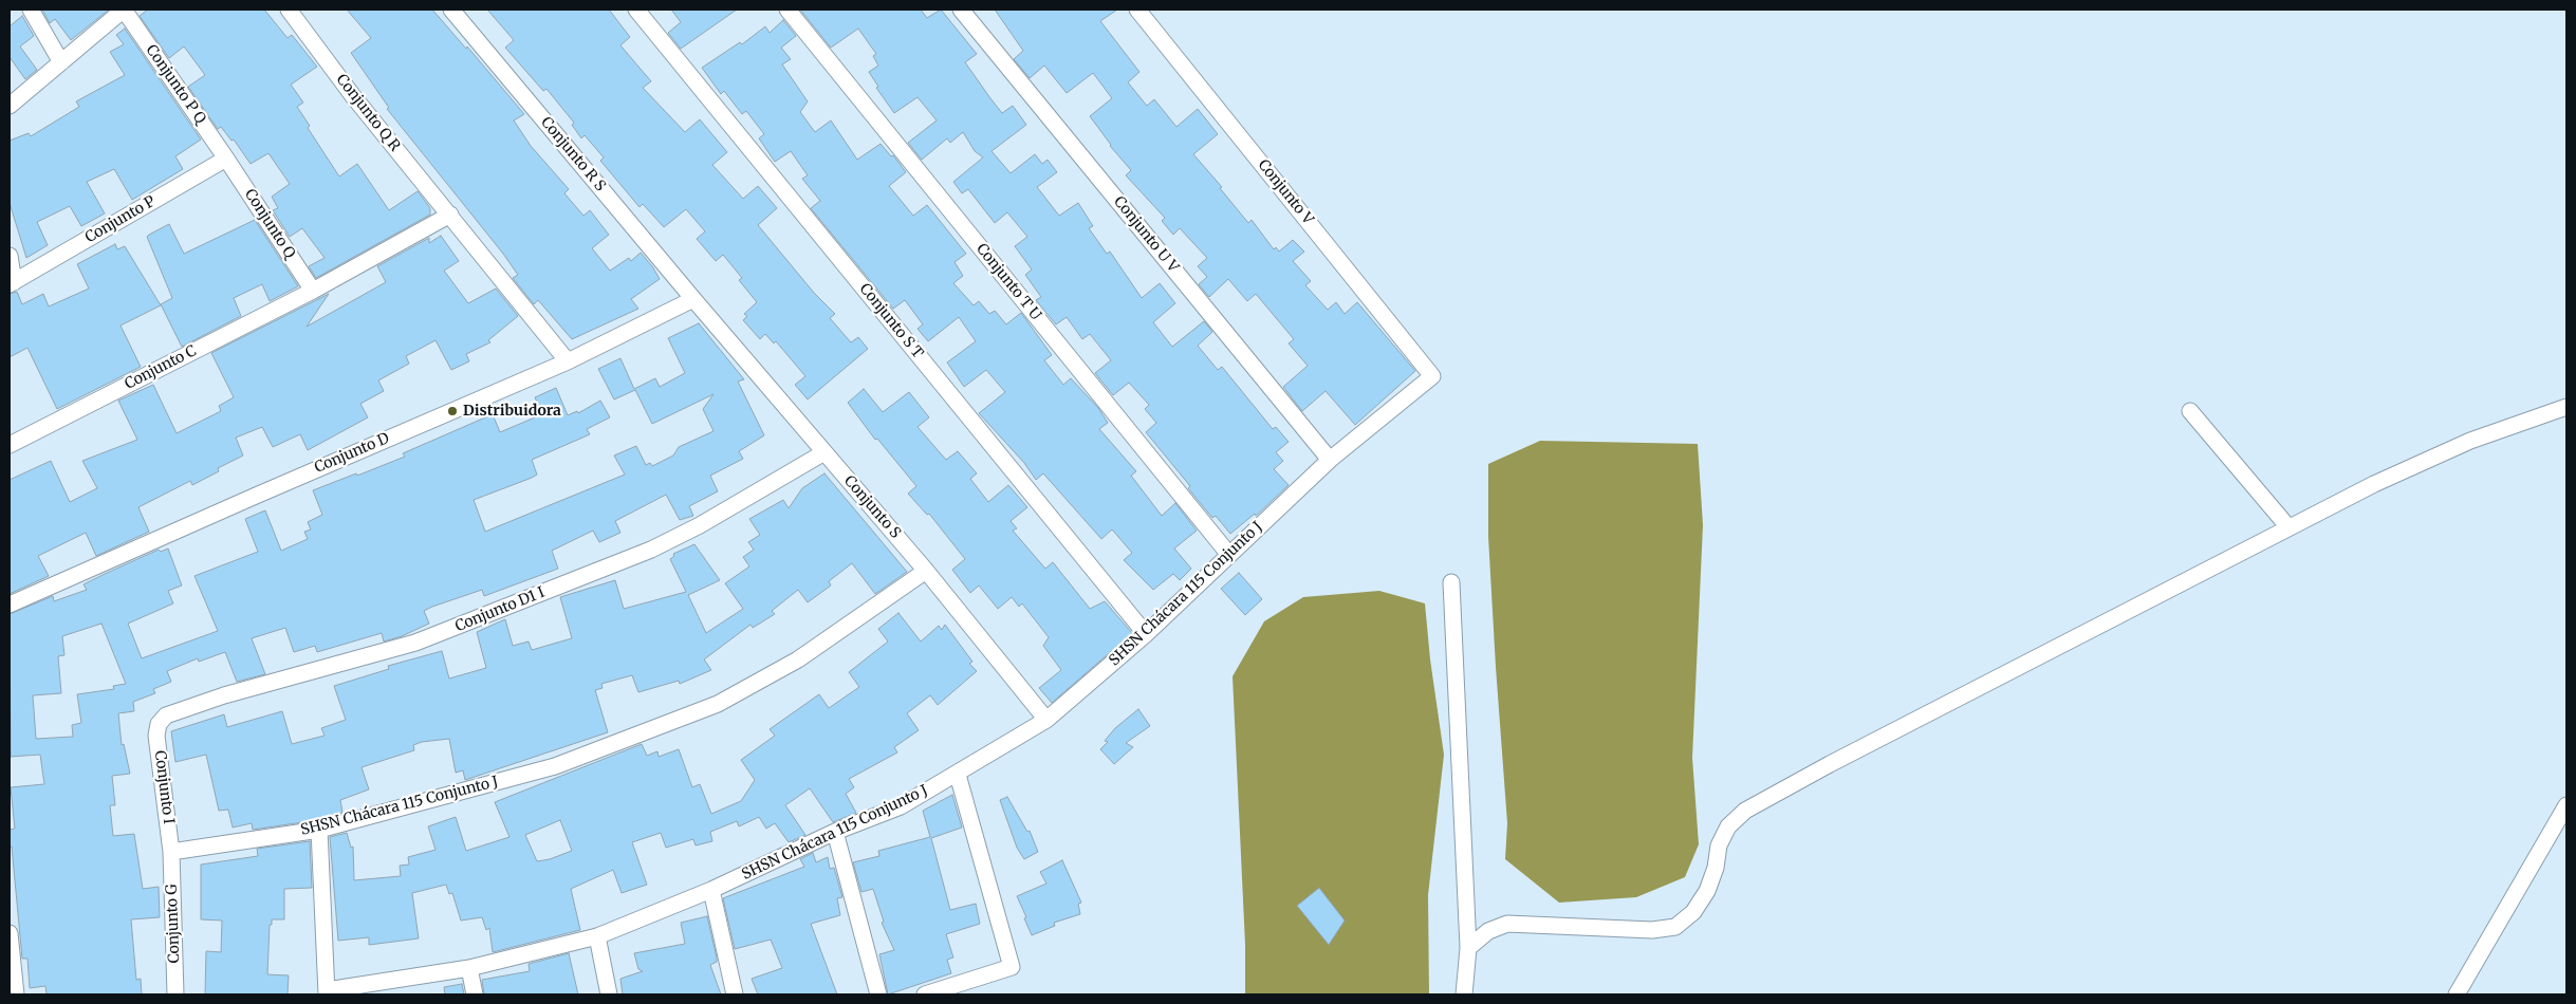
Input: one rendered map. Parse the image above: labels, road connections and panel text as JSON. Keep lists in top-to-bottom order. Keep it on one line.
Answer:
{"streets":{"street":["Conjunto P Q","Conjunto Q R","Conjunto R S","Conjunto V","Conjunto P","Conjunto Q","Conjunto U V","Conjunto T U","Conjunto S T","Conjunto C","Conjunto D","Conjunto S","SHSN Chácara 115 Conjunto J","Conjunto D1 I","Conjunto I","Conjunto G"]},"crossings":[["Conjunto P Q","Conjunto P"],["Conjunto P Q","Conjunto Q"],["Conjunto Q R","Conjunto C"],["Conjunto Q R","Conjunto D"],["Conjunto R S","Conjunto D"],["Conjunto R S","Conjunto S"],["Conjunto V","SHSN Chácara 115 Conjunto J"],["Conjunto P","Conjunto Q"],["Conjunto Q","Conjunto C"],["Conjunto U V","SHSN Chácara 115 Conjunto J"],["Conjunto T U","SHSN Chácara 115 Conjunto J"],["Conjunto S T","SHSN Chácara 115 Conjunto J"],["Conjunto D","Conjunto S"],["Conjunto S","SHSN Chácara 115 Conjunto J"],["Conjunto S","Conjunto D1 I"],["SHSN Chácara 115 Conjunto J","Conjunto I"],["SHSN Chácara 115 Conjunto J","Conjunto G"],["Conjunto D1 I","Conjunto I"],["Conjunto I","Conjunto G"]],"places":["Distribuidora"]}
